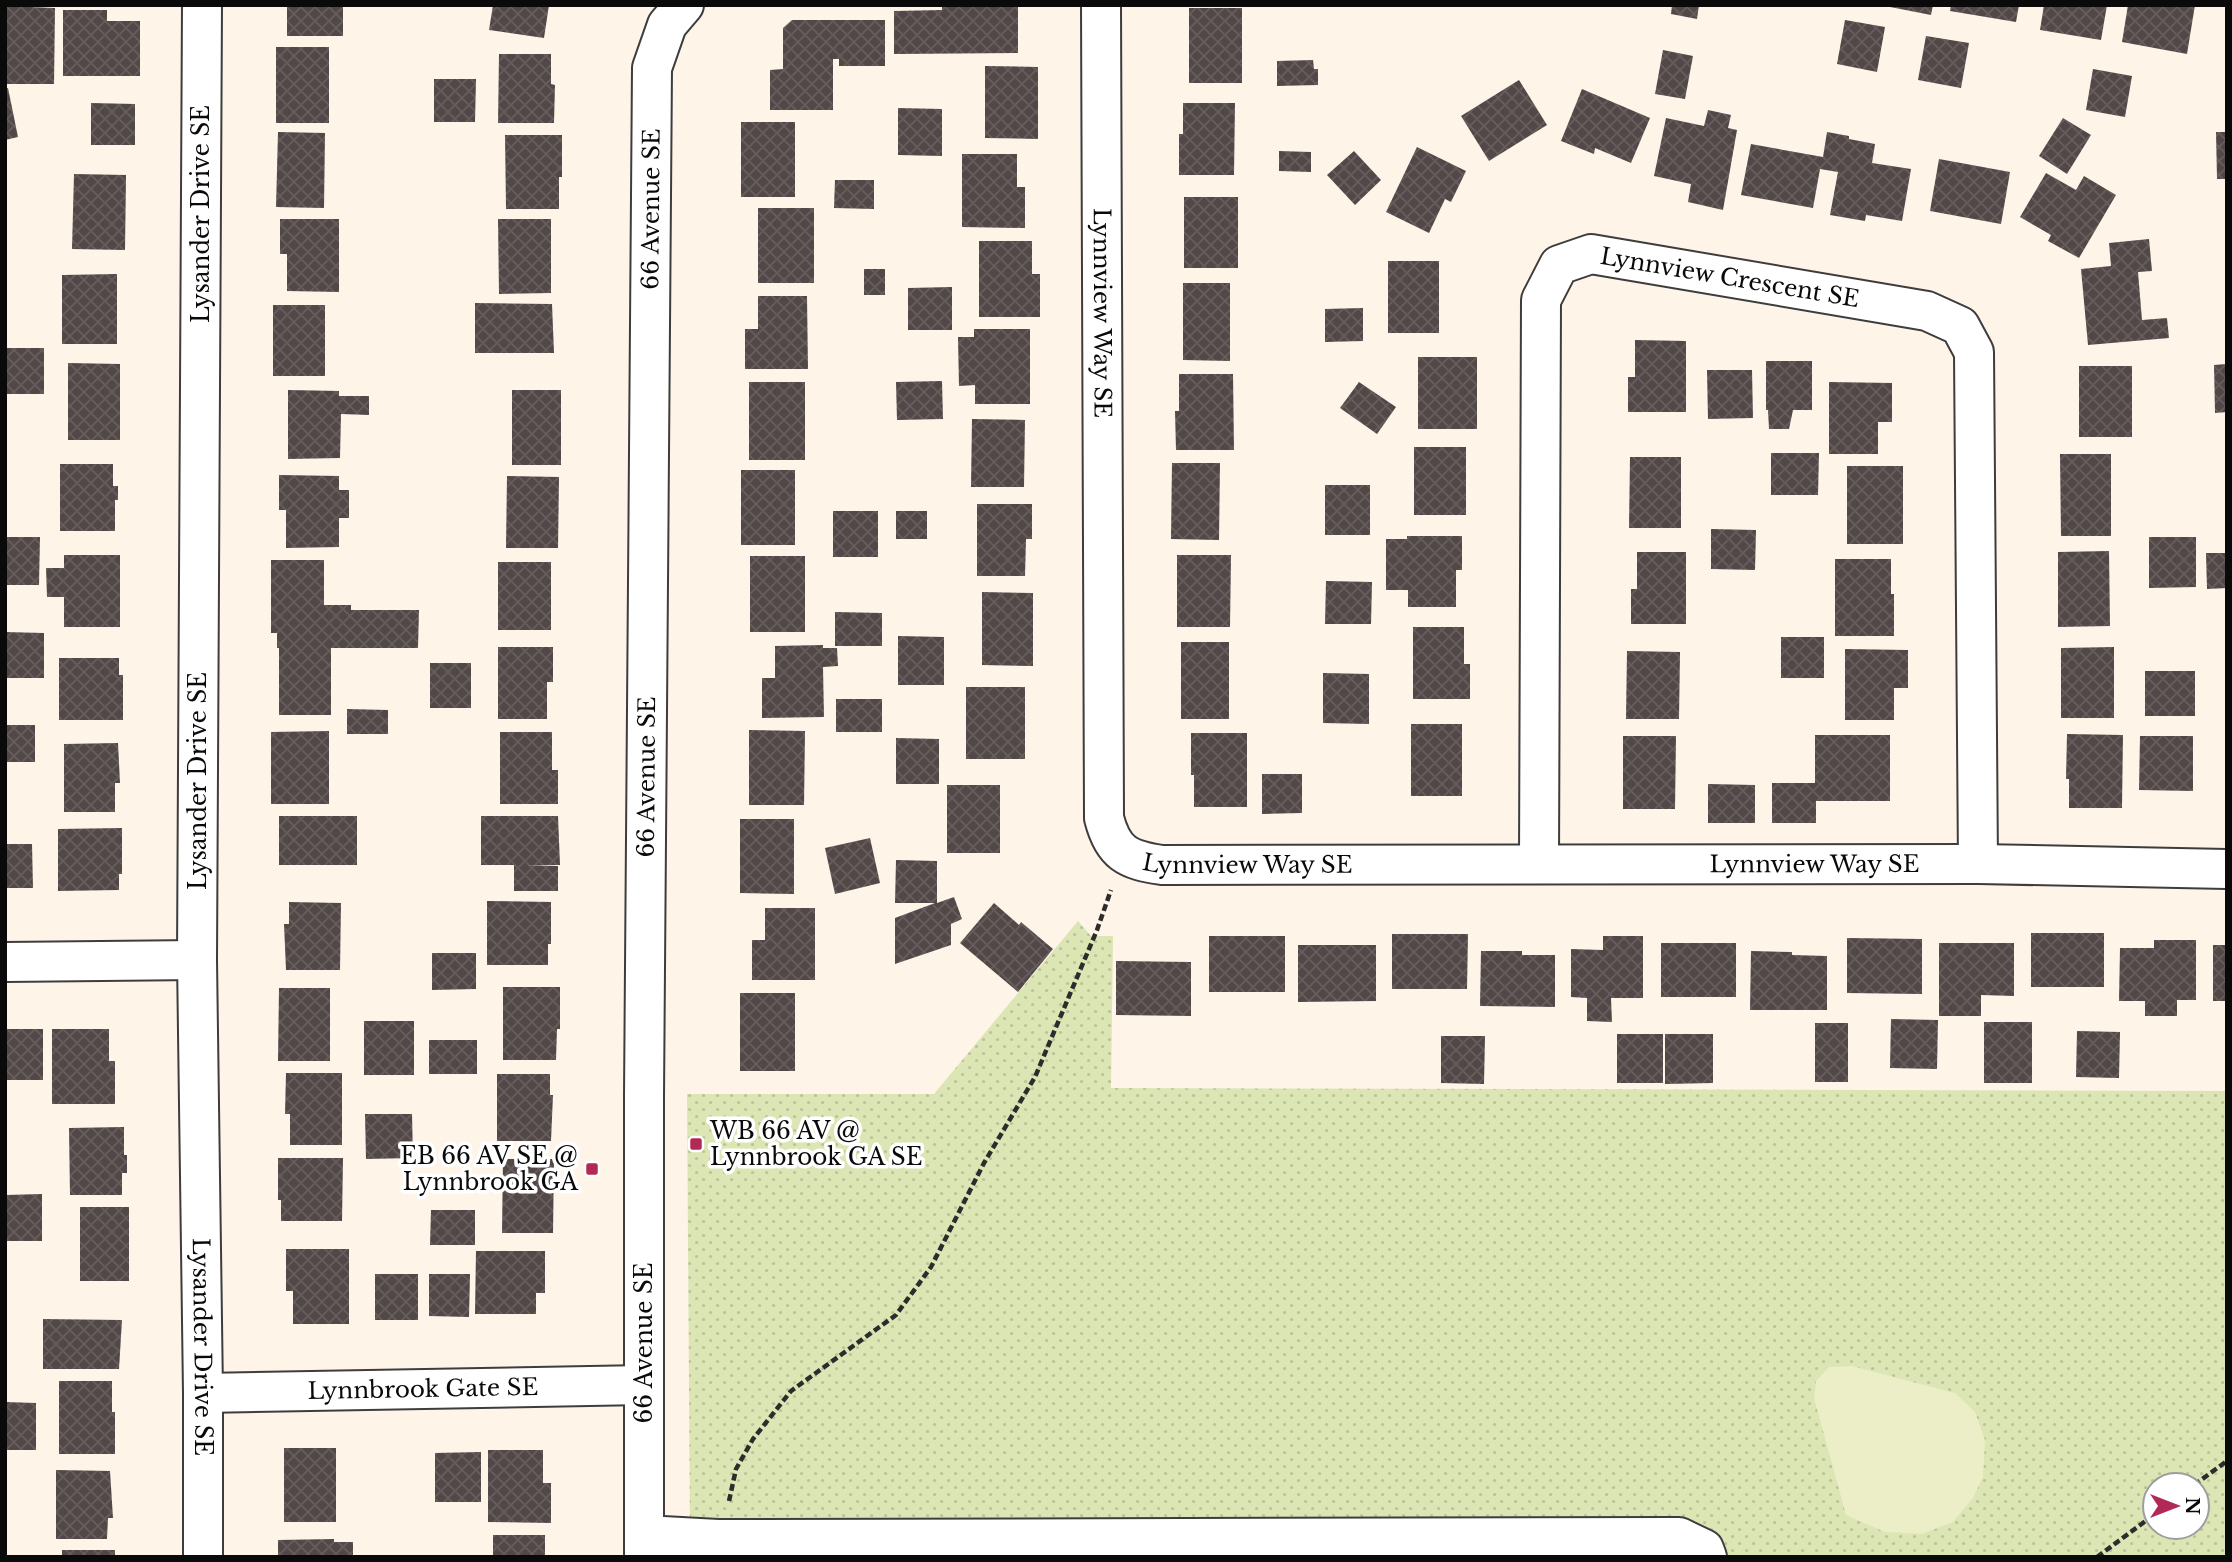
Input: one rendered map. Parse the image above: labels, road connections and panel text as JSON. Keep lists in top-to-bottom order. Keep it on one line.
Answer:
{"streets":{"street":["66 Avenue SE","Lysander Drive SE","Lynnview Crescent SE","Lynnview Way SE","Lynnbrook Gate SE"]},"crossings":[["66 Avenue SE","Lynnbrook Gate SE"],["Lysander Drive SE","Lynnbrook Gate SE"],["Lynnview Crescent SE","Lynnview Way SE"]],"places":{"transit":["WB 66 AV @ Lynnbrook GA SE","EB 66 AV SE @ Lynnbrook GA"]},"north":"right"}
